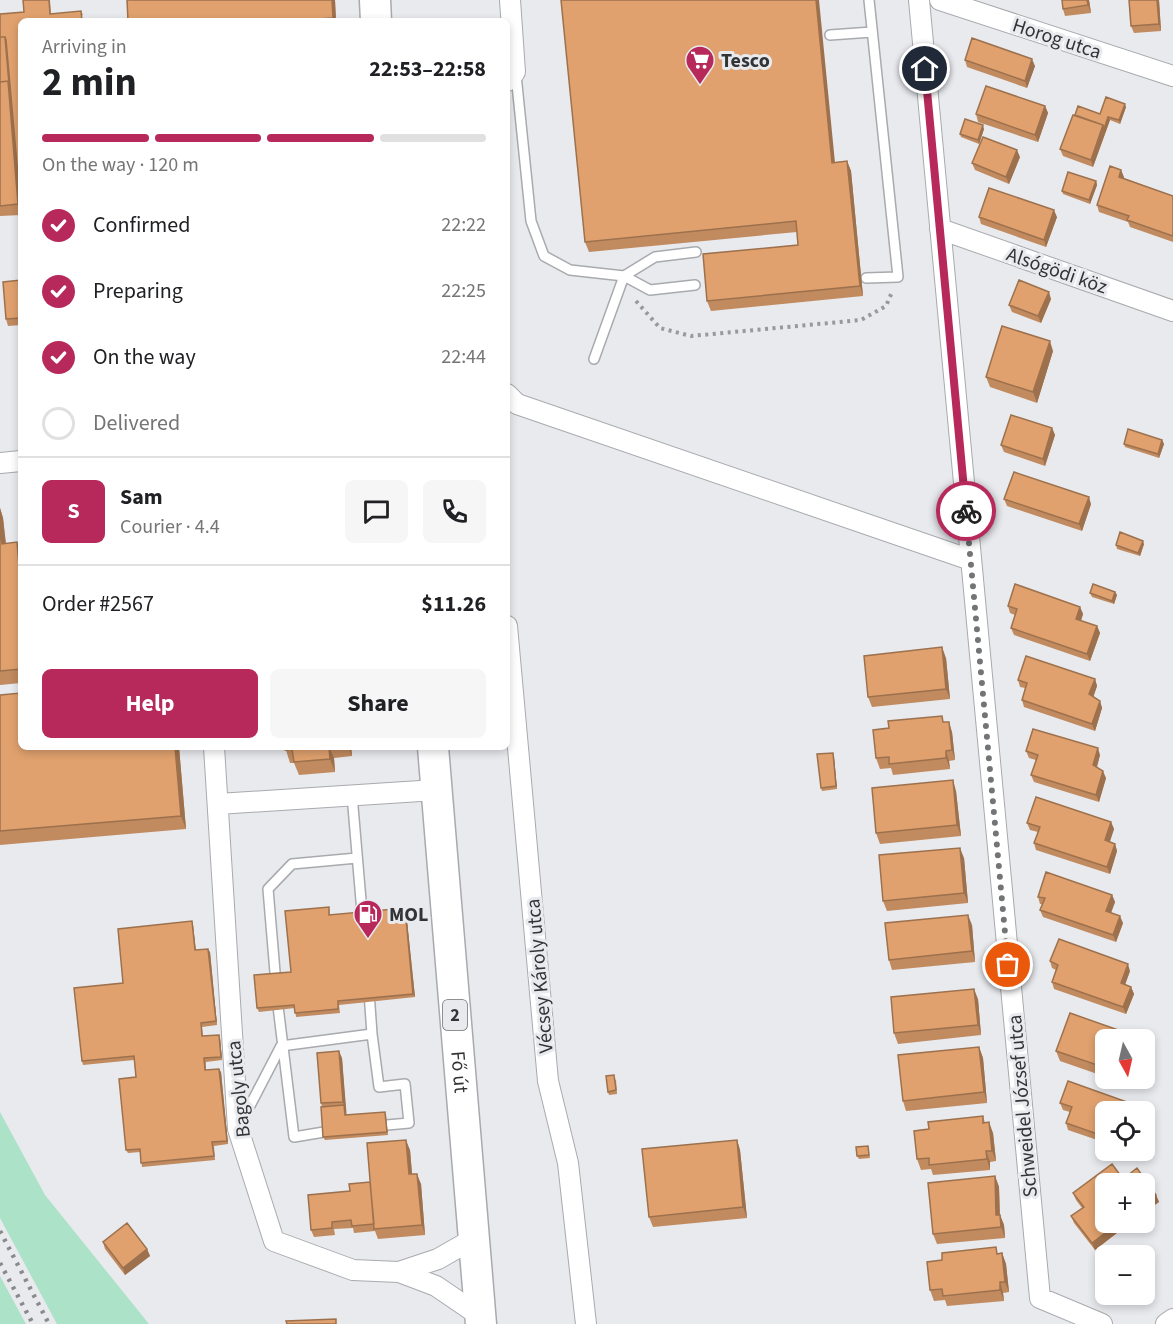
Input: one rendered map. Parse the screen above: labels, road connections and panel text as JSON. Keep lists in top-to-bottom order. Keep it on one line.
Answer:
{"streets":{"main road":["2","Fő út"],"street":["Horog utca","Alsógödi köz","Vécsey Károly utca","Bagoly utca","Schweidel József utca"]},"crossings":[["Fő út","Bagoly utca"]],"places":{"supermarket":["Tesco"],"fuel station":["MOL"]},"north":"bottom","page":{"heading":["2 min","Arriving in","22:53–22:58"],"panel":["Sam","Courier · 4.4","Order #2567","$11.26"],"bar":"On the way · 120 m","list":[["Confirmed","22:22"],["Preparing","22:25"],["On the way","22:44"],"Delivered"],"round":"S","buttons":["Help","Share"],"map_buttons":["+","−"]}}
